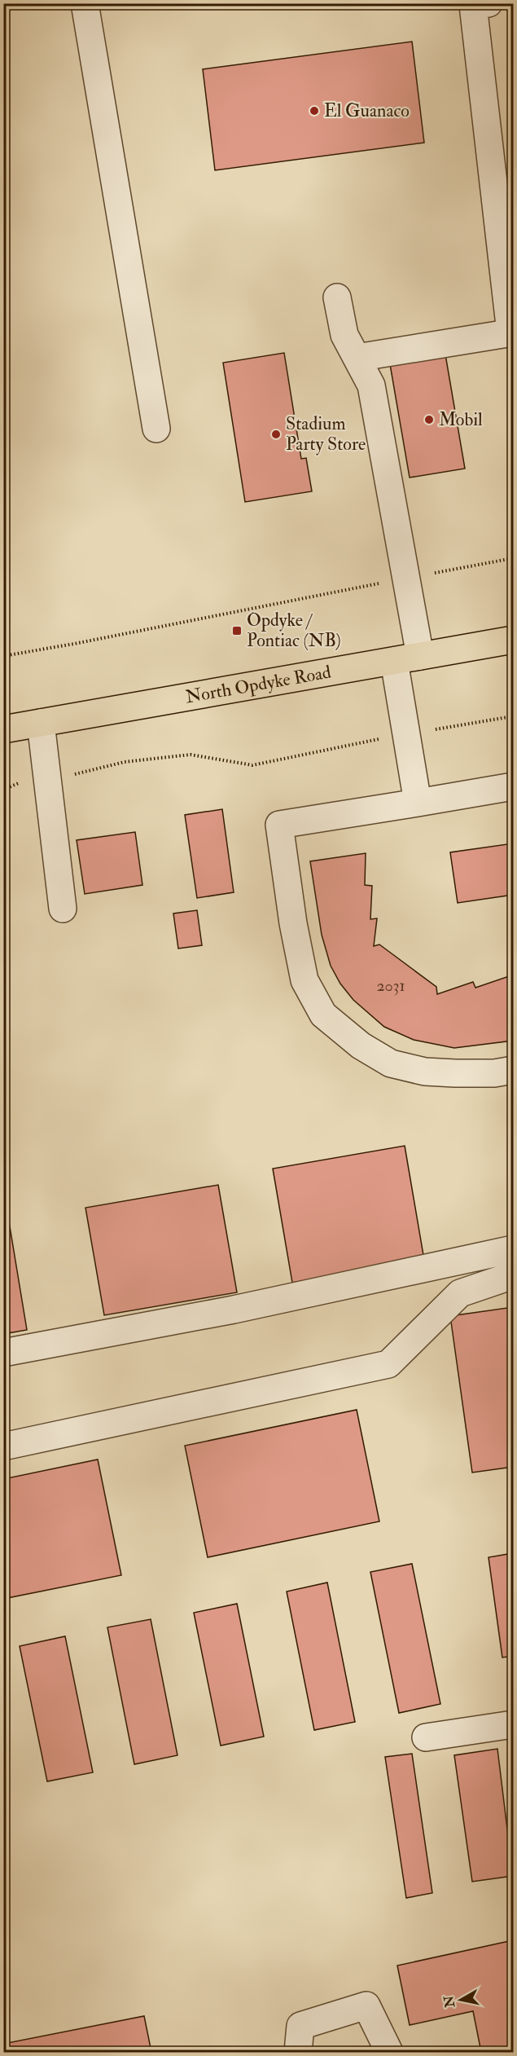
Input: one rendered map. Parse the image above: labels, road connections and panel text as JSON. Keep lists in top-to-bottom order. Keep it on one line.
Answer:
{"streets":{"main road":["North Opdyke Road"]},"places":{"other":["El Guanaco","Mobil","Stadium Party Store"],"transit":["Opdyke / Pontiac (NB)"]},"house_numbers":["2031"],"north":"left"}
